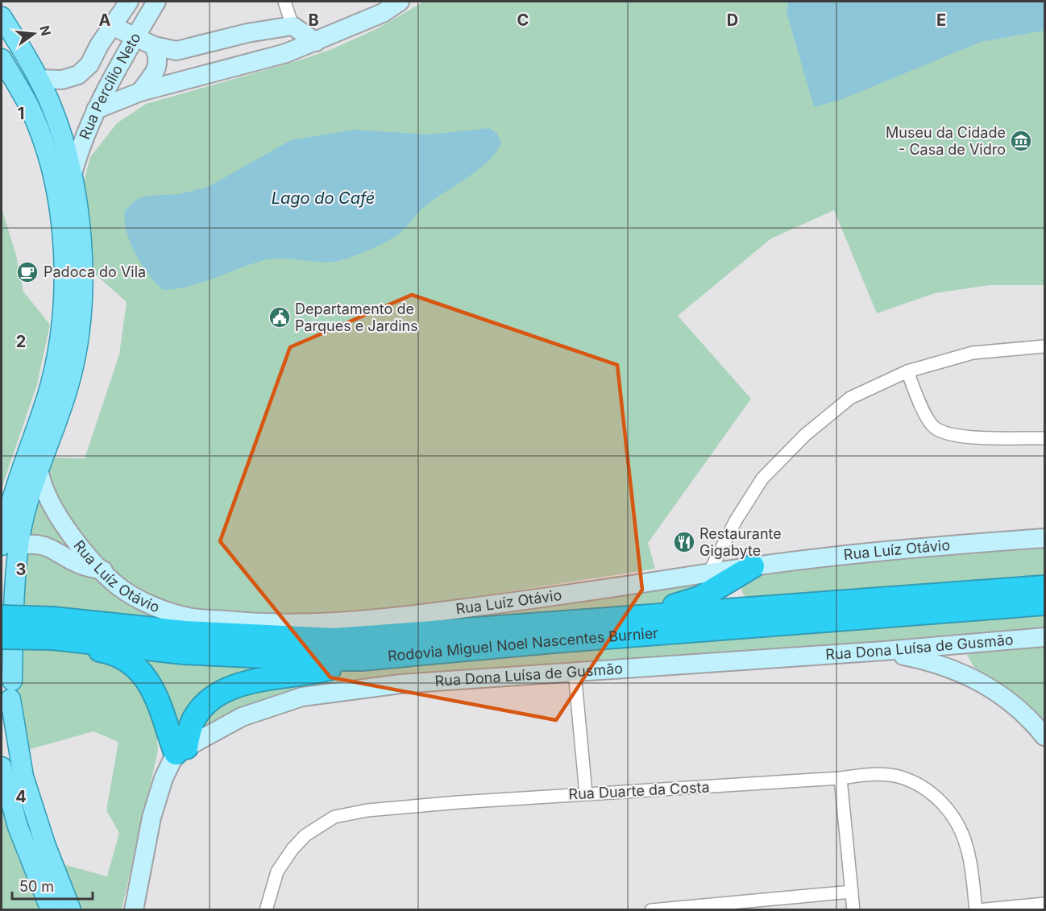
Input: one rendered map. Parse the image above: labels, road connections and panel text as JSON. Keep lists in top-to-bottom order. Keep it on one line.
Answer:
{"streets":{"highway":["Rodovia Miguel Noel Nascentes Burnier"],"street":["Rua Percílio Neto","Rua Luíz Otávio","Rua Dona Luísa de Gusmão","Rua Duarte da Costa"]},"water":["Lago do Café"],"places":{"museum":["Museu da Cidade - Casa de Vidro"],"cafe":["Padoca do Vila"],"public building":["Departamento de Parques e Jardins"],"restaurant":["Restaurante Gigabyte"]},"scale_bar":"50 m","north":"right","grid":{"columns":["A","B","C","D","E"],"rows":["1","2","3","4"]}}
